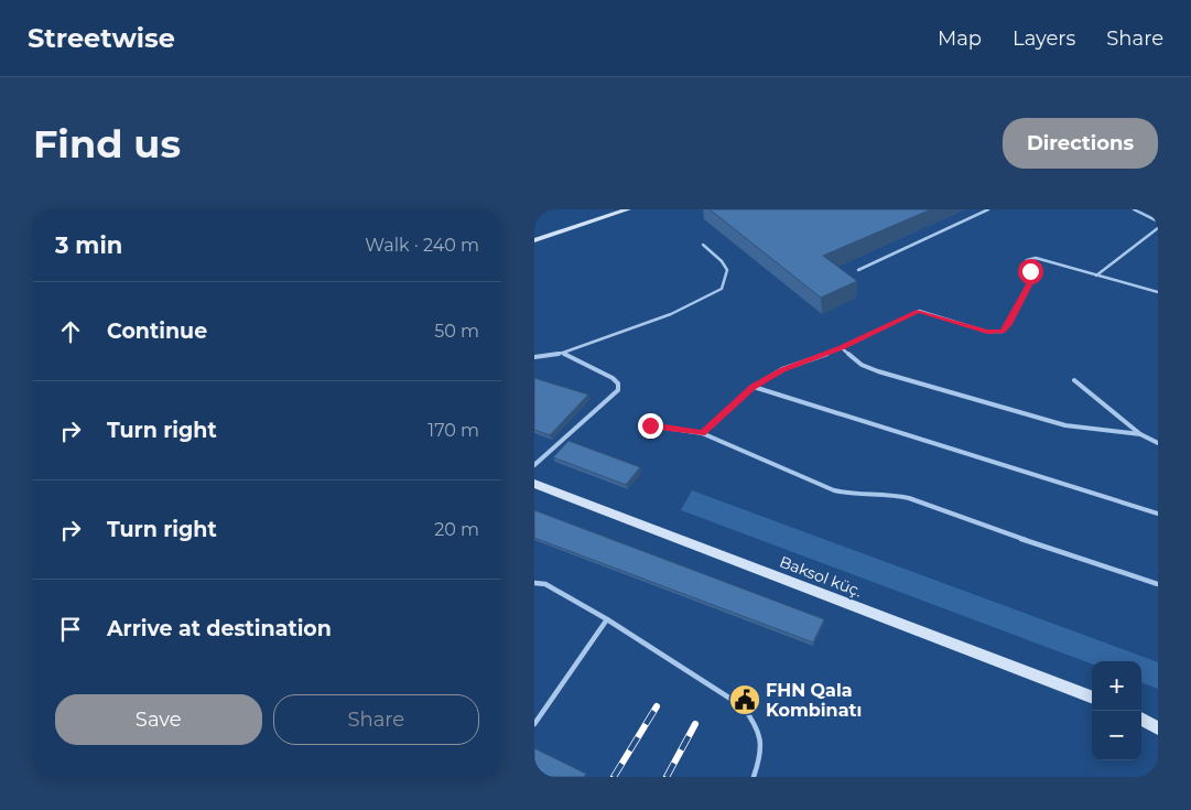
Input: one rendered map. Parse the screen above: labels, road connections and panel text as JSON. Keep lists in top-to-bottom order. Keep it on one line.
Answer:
{"streets":{"main road":["Baksol küç."]},"places":{"public building":["FHN Qala Kombinatı"]},"page":{"header":"Streetwise","nav":["Map","Layers","Share"],"buttons":["Directions",["Save","Share"]],"title":"Find us","heading":["3 min","Walk · 240 m"],"list":[["Continue","50 m"],["Turn right","170 m"],["Turn right","20 m"],"Arrive at destination"],"map_buttons":["+","−"]}}
